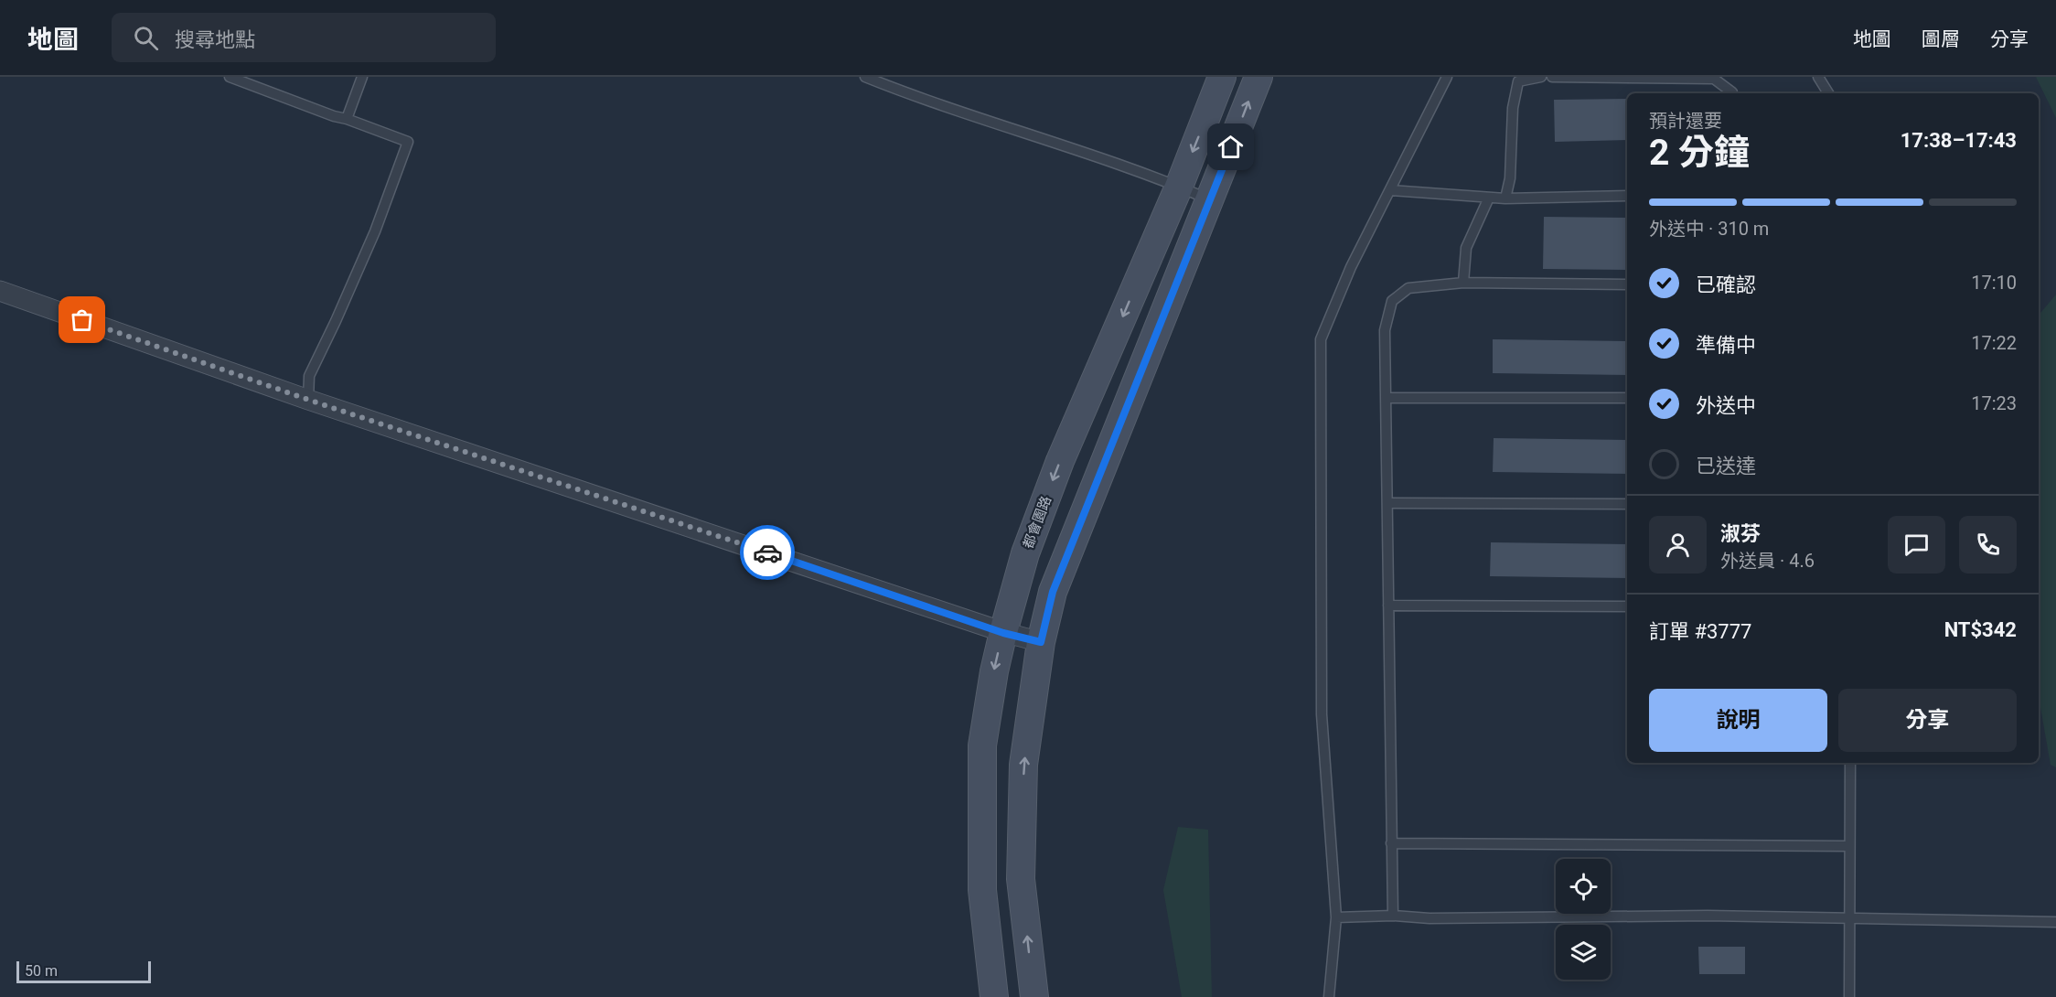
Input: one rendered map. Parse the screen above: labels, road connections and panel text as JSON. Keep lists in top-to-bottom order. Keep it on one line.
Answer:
{"streets":{"street":["都會園路"]},"scale_bar":"50 m","page":{"header":"地圖","search":"搜尋地點","nav":["地圖","圖層","分享"],"heading":["2 分鐘","預計還要","17:38–17:43"],"panel":["淑芬","外送員 · 4.6","訂單 #3777","NT$342"],"bar":"外送中 · 310 m","list":[["已確認","17:10"],["準備中","17:22"],["外送中","17:23"],"已送達"],"buttons":["說明","分享"],"scale":"50 m"}}
